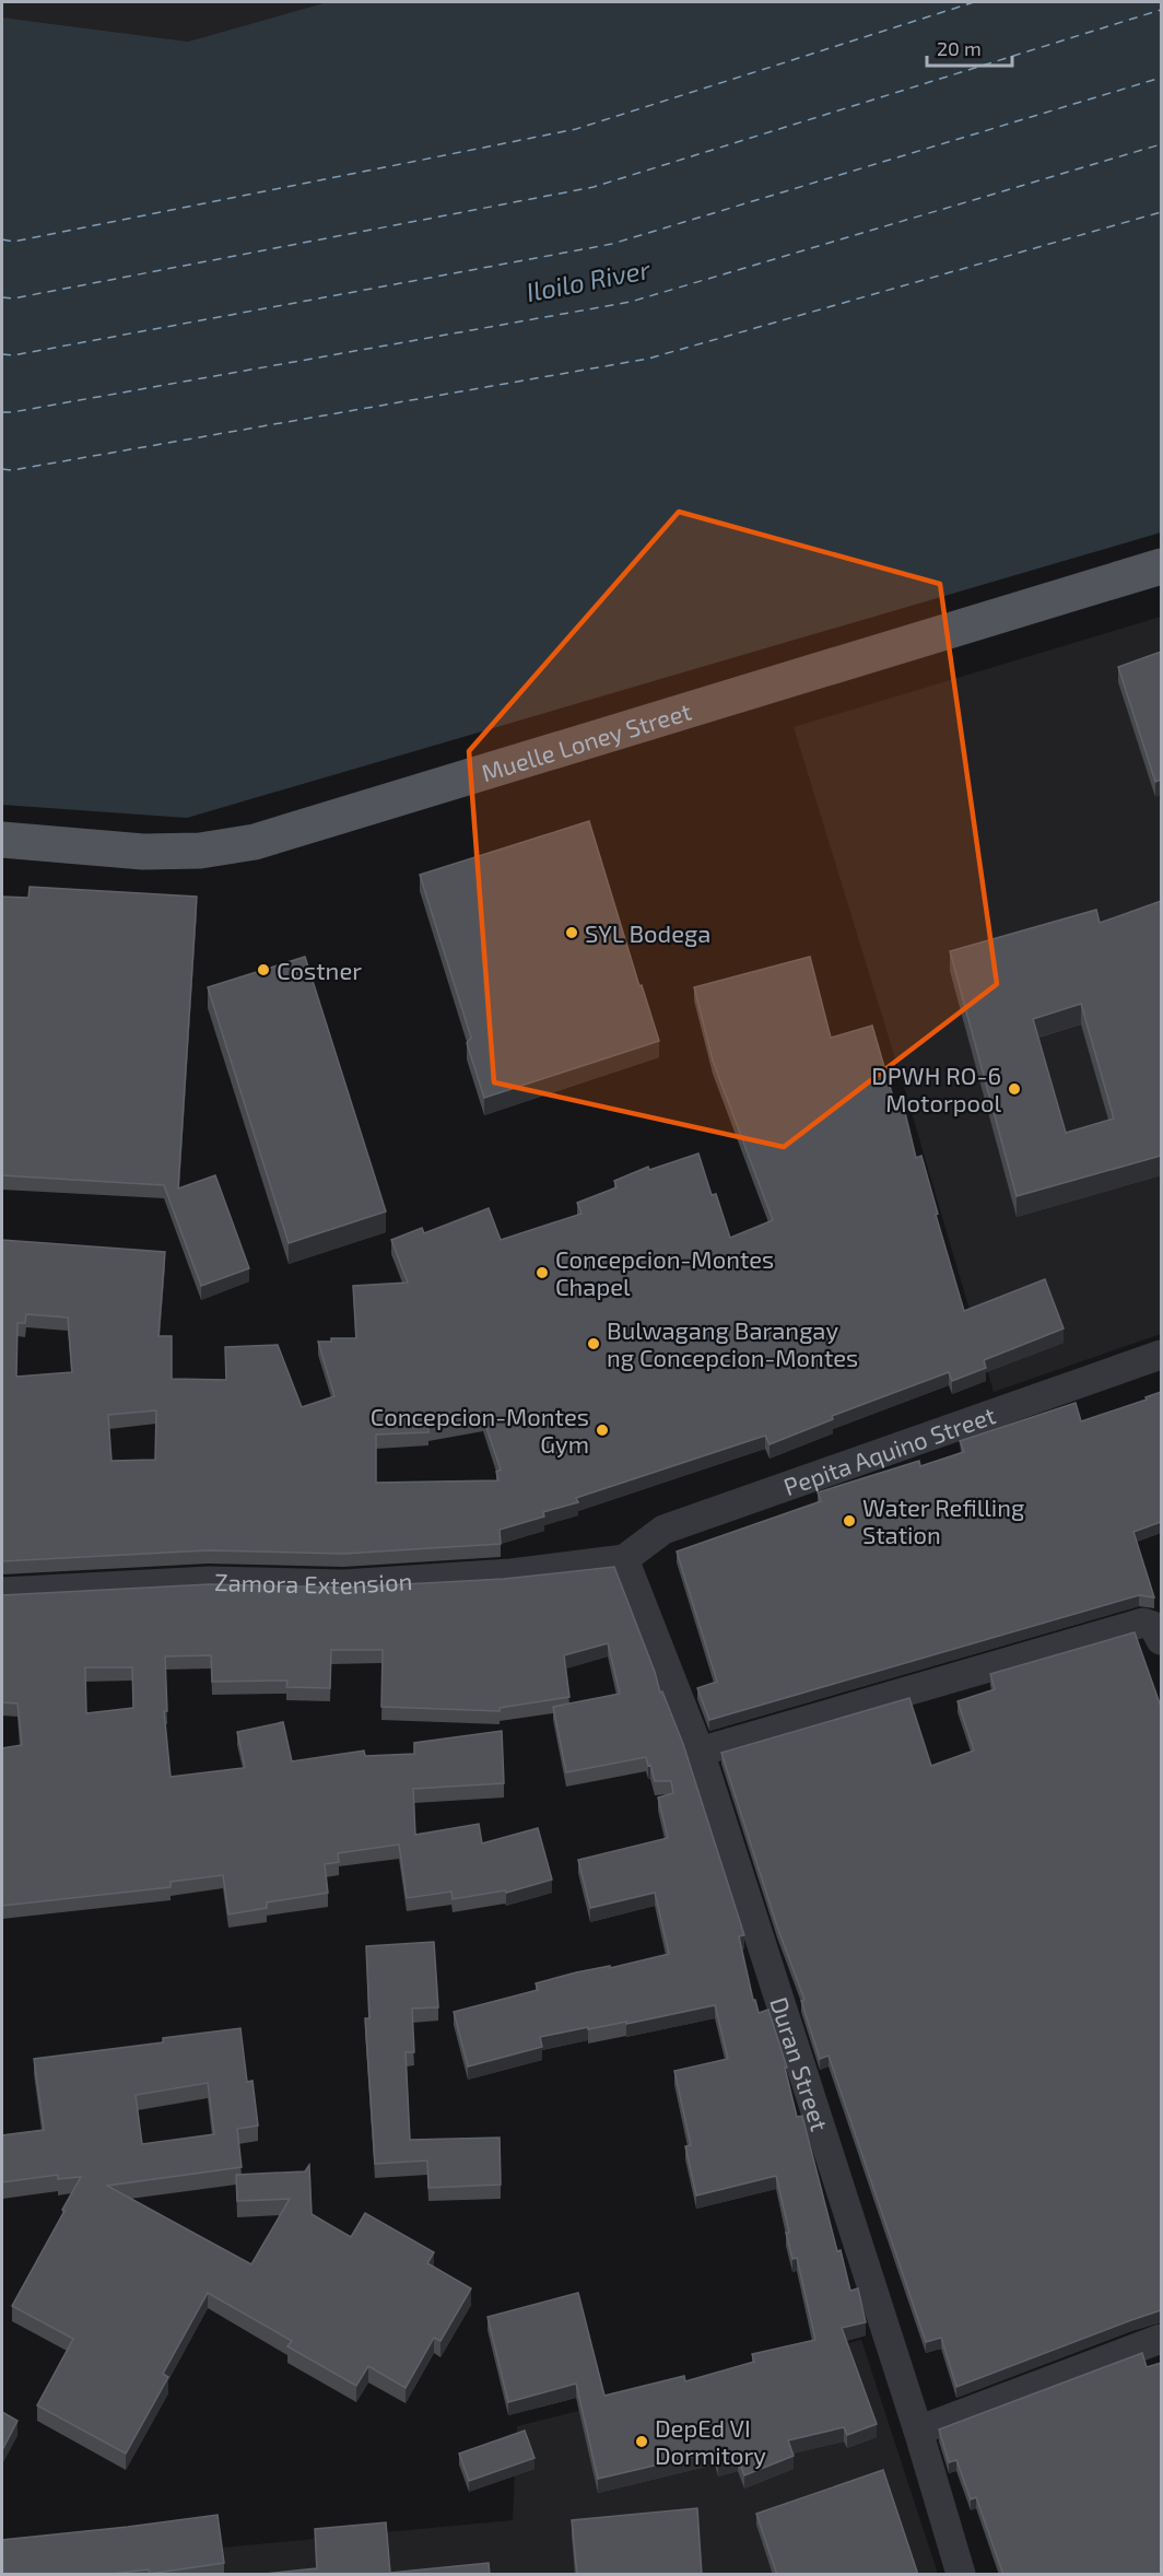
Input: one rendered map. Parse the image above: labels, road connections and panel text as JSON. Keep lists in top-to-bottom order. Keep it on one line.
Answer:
{"streets":{"main road":["Muelle Loney Street"],"street":["Pepita Aquino Street","Zamora Extension","Duran Street"]},"crossings":[["Pepita Aquino Street","Zamora Extension"],["Pepita Aquino Street","Duran Street"],["Zamora Extension","Duran Street"]],"water":["Iloilo River"],"places":["SYL Bodega","Costner","DPWH RO-6 Motorpool","Concepcion-Montes Chapel","Bulwagang Barangay ng Concepcion-Montes","Concepcion-Montes Gym","Water Refilling Station","DepEd VI Dormitory"],"scale_bar":"20 m"}
